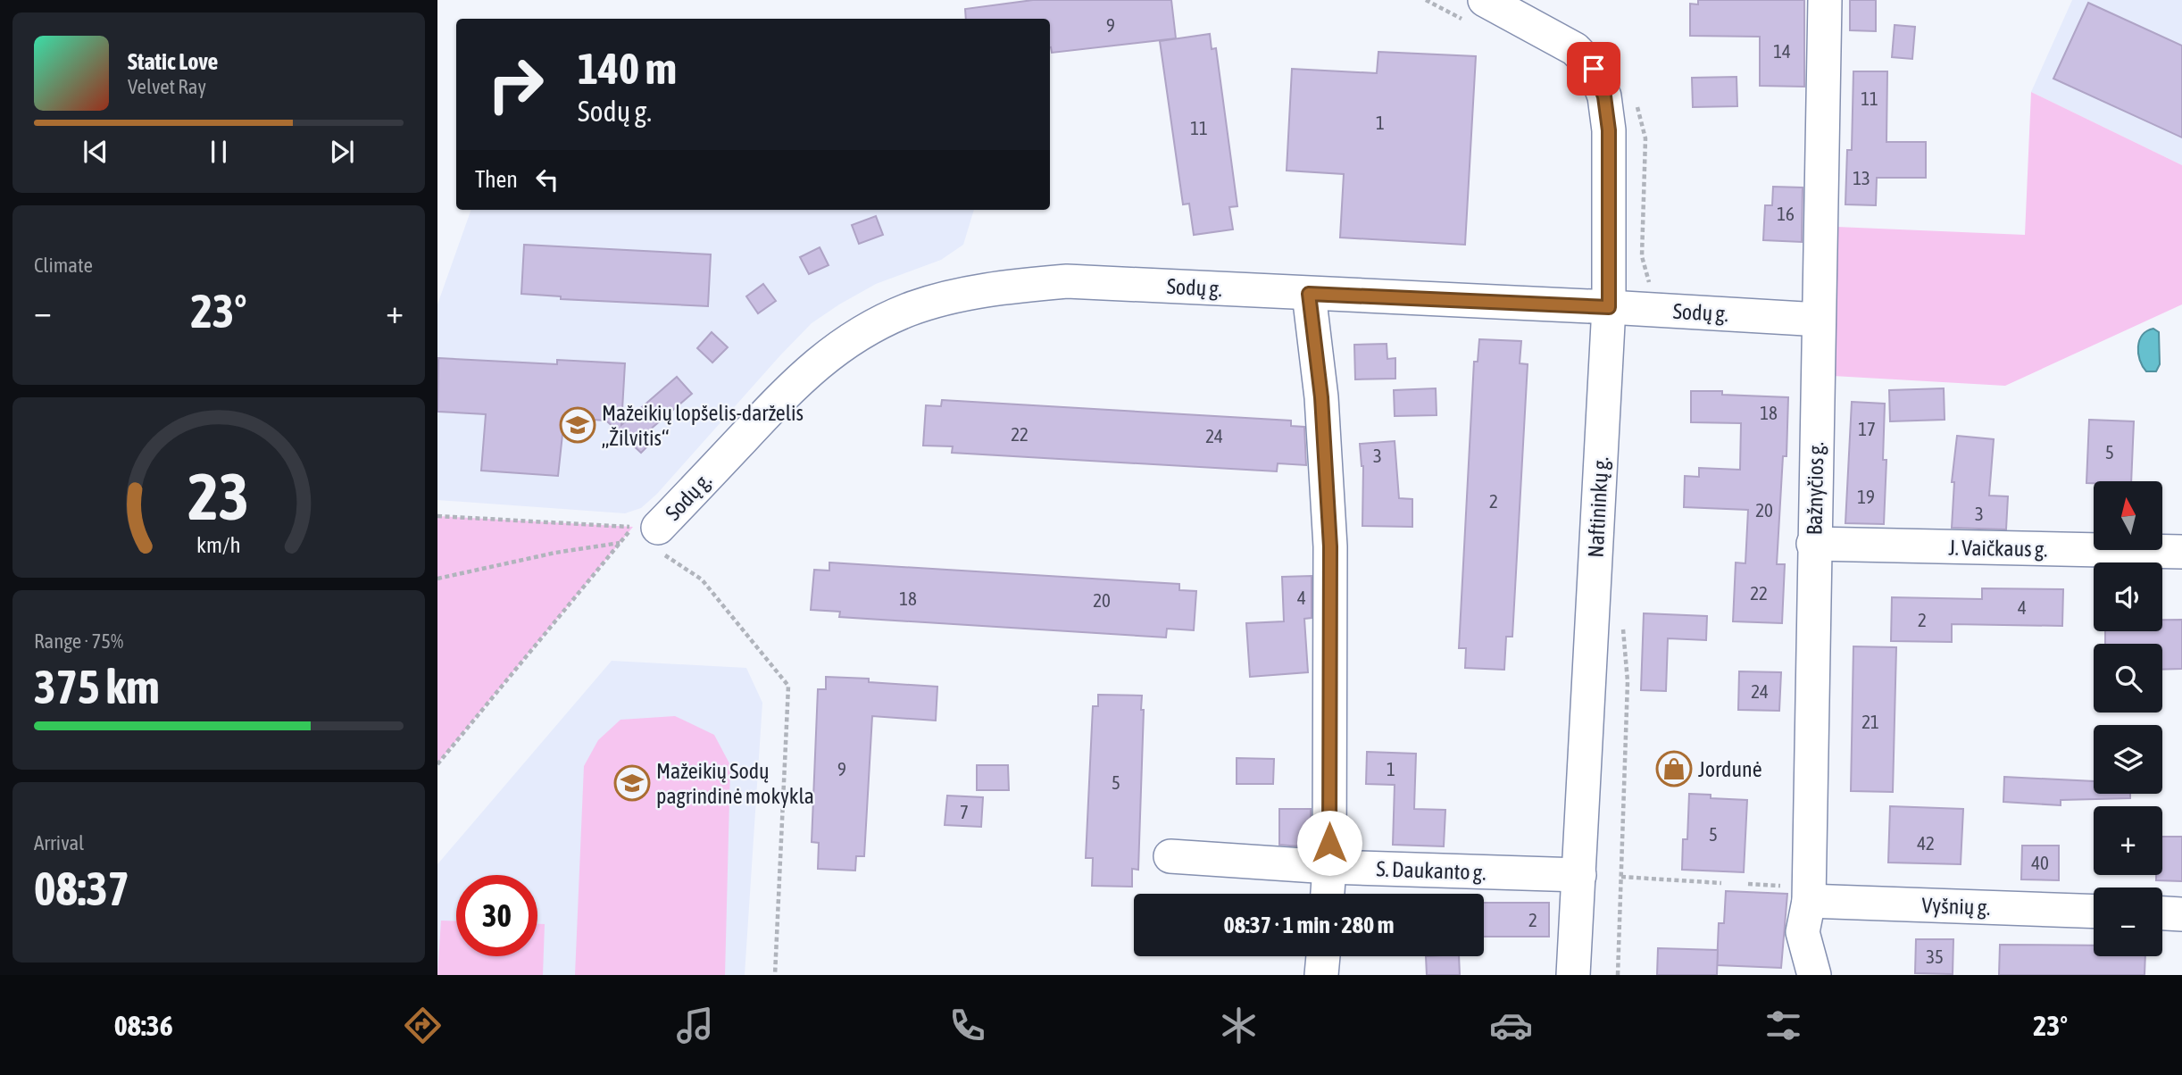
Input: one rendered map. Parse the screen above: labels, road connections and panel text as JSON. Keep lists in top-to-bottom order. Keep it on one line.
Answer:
{"streets":{"street":["Sodų g.","Bažnyčios g.","Naftininkų g.","J. Vaičkaus g.","S. Daukanto g.","Vyšnių g."]},"crossings":[["Sodų g.","Bažnyčios g."],["Sodų g.","Naftininkų g."],["Bažnyčios g.","J. Vaičkaus g."],["Bažnyčios g.","Vyšnių g."],["Naftininkų g.","S. Daukanto g."]],"places":{"school or university":["Mažeikių lopšelis-darželis „Žilvitis“","Mažeikių Sodų pagrindinė mokykla"],"shop":["Jordunė"]},"house_numbers":["9","14","11","1","11","13","16","18","17","22","24","5","3","19","2","20","3","22","4","18","20","4","2","24","21","9","1","5","7","5","42","40","2","35"],"north":"top","page":{"turn":["140 m","Sodų g."],"song":["Static Love","Velvet Ray"],"then":"Then","tile":["Climate",["Range · 75%","375 km"],["Arrival","08:37"]],"heat":["−","23°","+"],"map_buttons":["+","−"],"limit":"30","trip":"08:37 · 1 min · 280 m","tabs":["08:36","23°"],"gauge":["23","km/h"]}}
